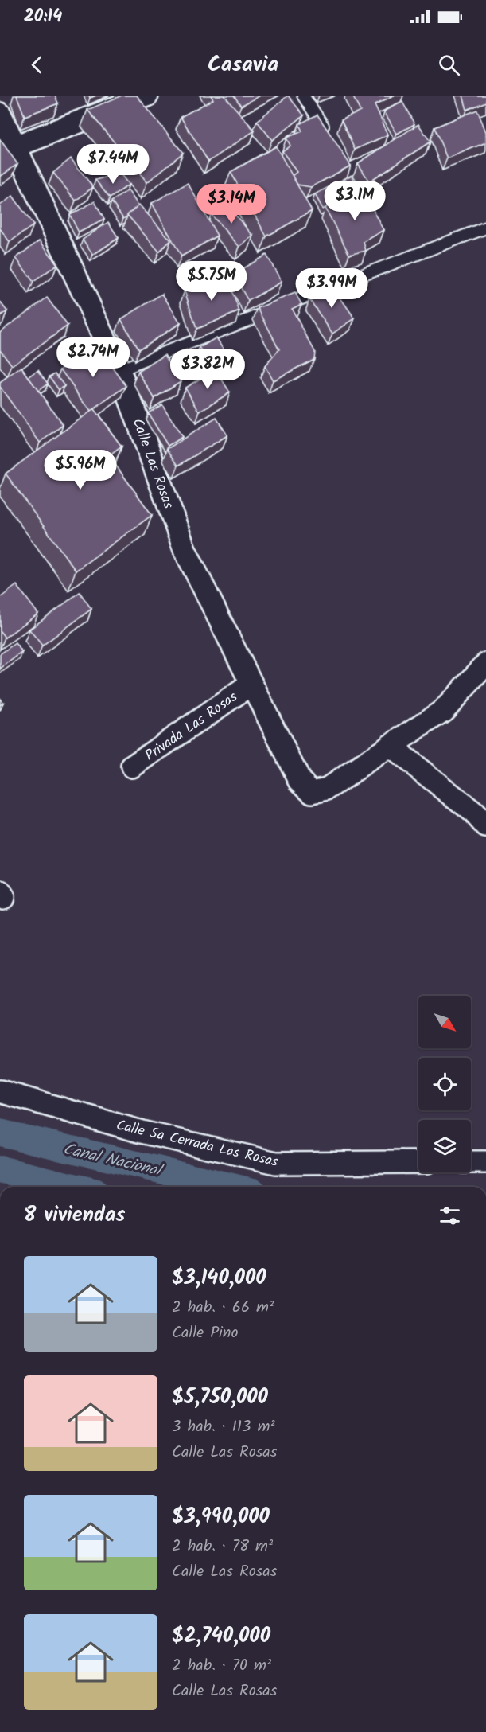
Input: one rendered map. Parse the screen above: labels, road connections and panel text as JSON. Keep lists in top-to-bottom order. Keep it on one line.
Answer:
{"streets":{"street":["Calle Las Rosas","Privada Las Rosas","Calle 5a Cerrada Las Rosas"]},"crossings":[["Calle Las Rosas","Privada Las Rosas"]],"water":["Canal Nacional"],"north":"bottom right","page":{"status":"20:14","header":"Casavia","price":["$7.44M","$3.1M","$3.14M","$5.75M","$3.99M","$2.74M","$3.82M","$5.96M"],"heading":"8 viviendas","list":[{"name":"$3,140,000","note":"2 hab. · 66 m² · Calle Pino"},{"name":"$5,750,000","note":"3 hab. · 113 m² · Calle Las Rosas"},{"name":"$3,990,000","note":"2 hab. · 78 m² · Calle Las Rosas"},{"name":"$2,740,000","note":"2 hab. · 70 m² · Calle Las Rosas"}]}}
